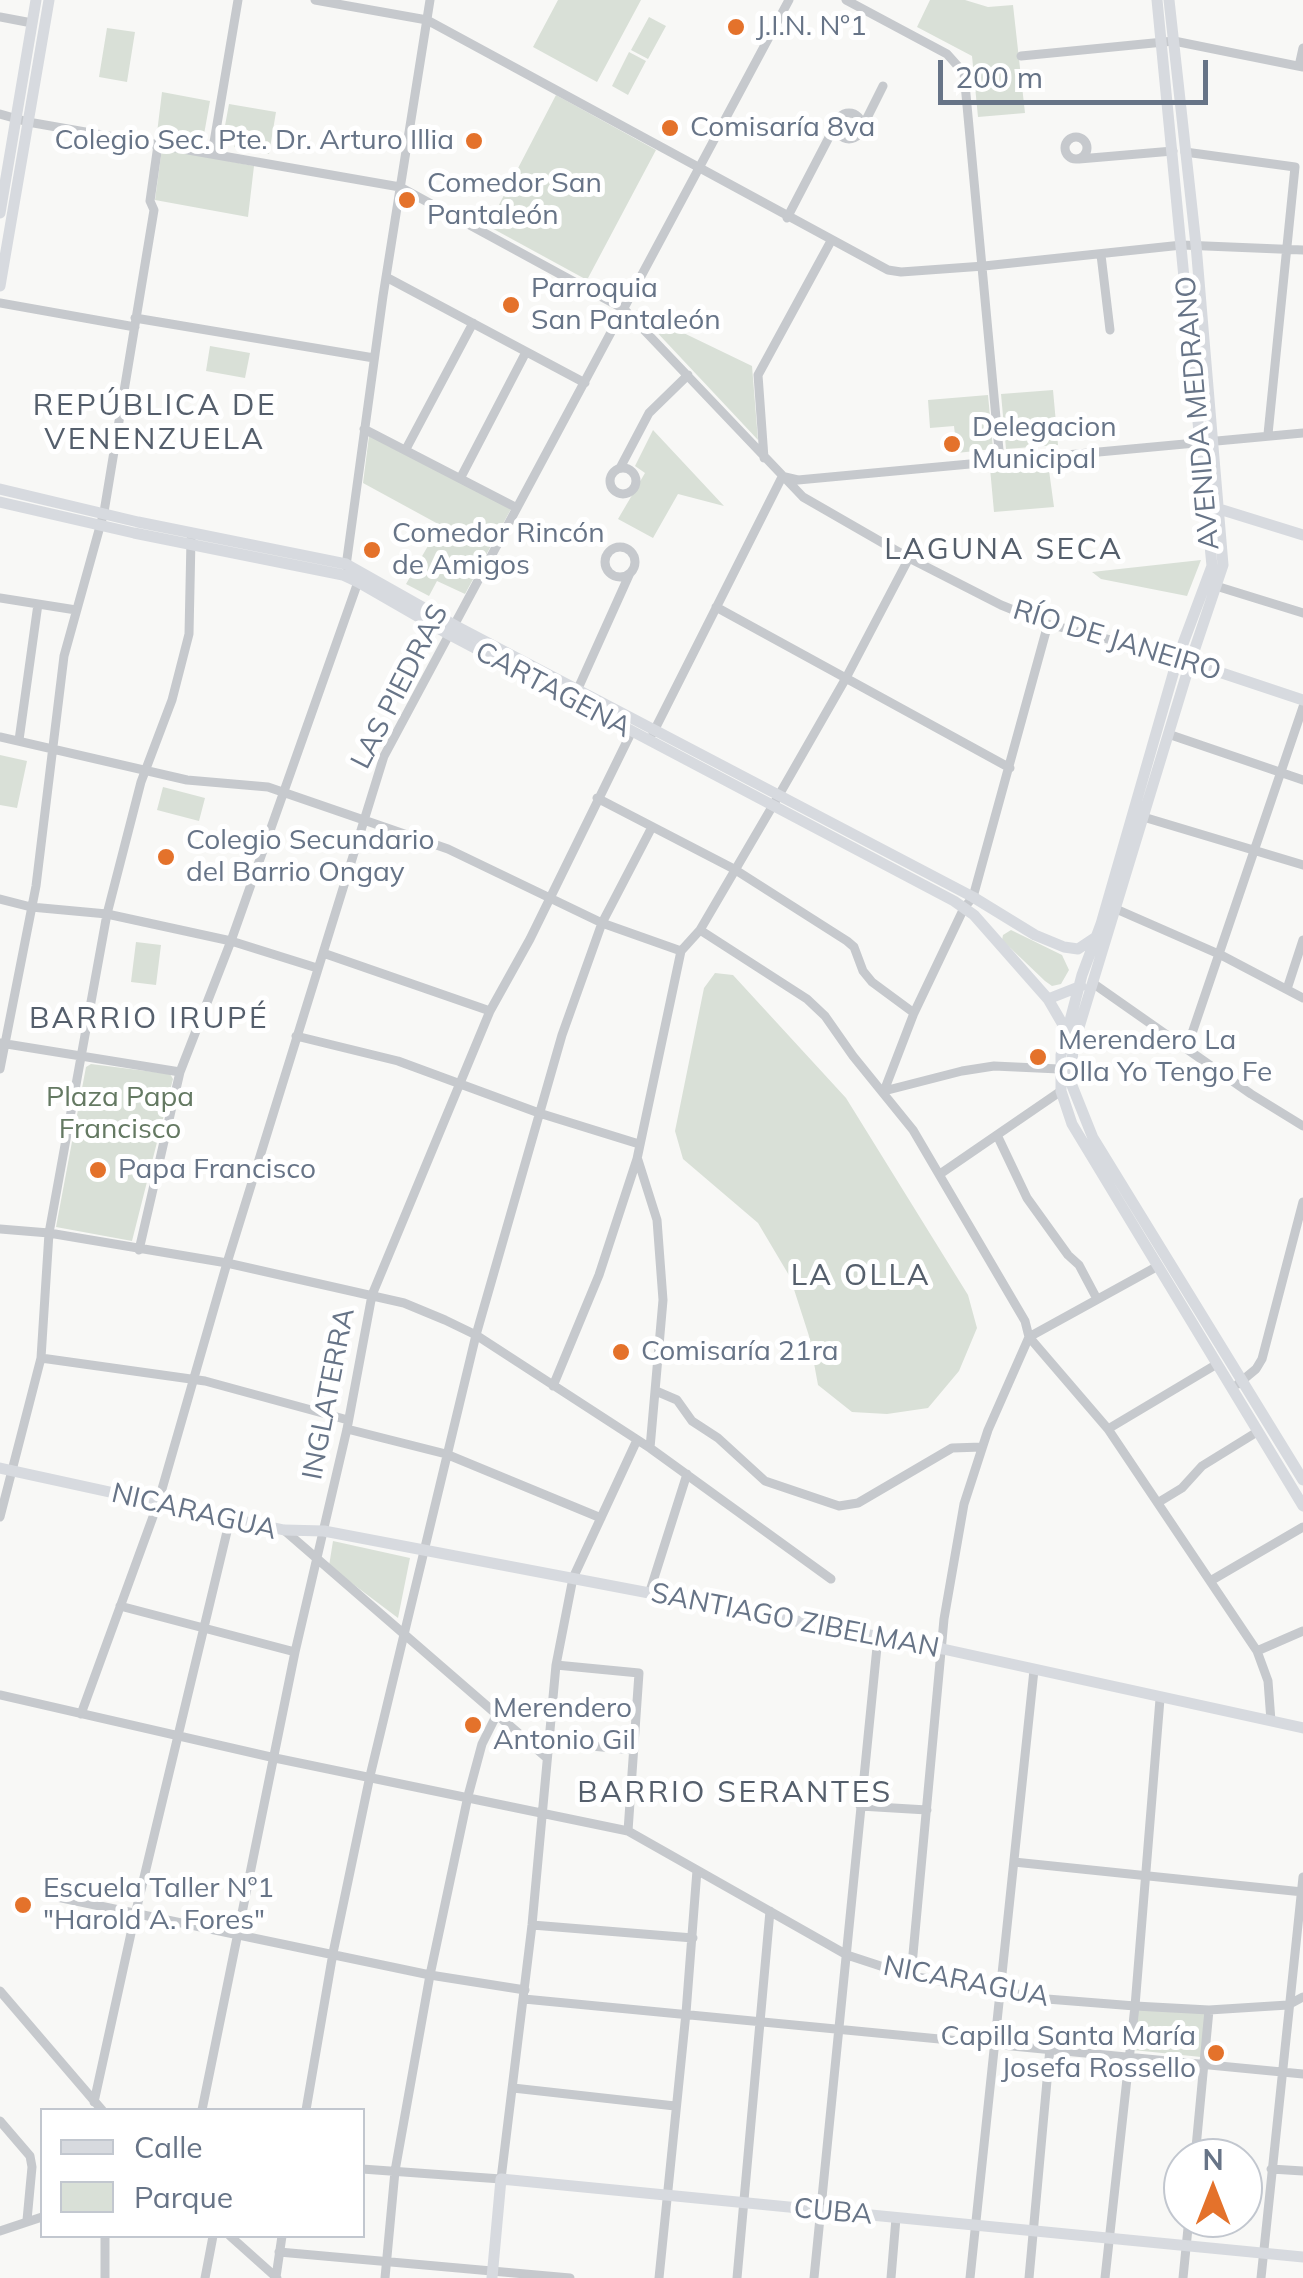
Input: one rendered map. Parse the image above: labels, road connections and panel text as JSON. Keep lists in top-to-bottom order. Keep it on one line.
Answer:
{"streets":{"main road":["AVENIDA MEDRANO","RÍO DE JANEIRO","CARTAGENA","NICARAGUA","SANTIAGO ZIBELMAN","CUBA"],"street":["LAS PIEDRAS","INGLATERRA"]},"crossings":[["AVENIDA MEDRANO","RÍO DE JANEIRO"],["AVENIDA MEDRANO","CARTAGENA"],["RÍO DE JANEIRO","LAS PIEDRAS"],["LAS PIEDRAS","CARTAGENA"],["LAS PIEDRAS","NICARAGUA"],["CARTAGENA","INGLATERRA"],["INGLATERRA","NICARAGUA"],["INGLATERRA","SANTIAGO ZIBELMAN"],["NICARAGUA","SANTIAGO ZIBELMAN"]],"districts":["REPÚBLICA DE VENENZUELA","LAGUNA SECA","BARRIO IRUPÉ","LA OLLA","BARRIO SERANTES"],"parks":["Plaza Papa Francisco"],"places":["J.I.N. Nº1","Comisaría 8va","Colegio Sec. Pte. Dr. Arturo Illia","Comedor San Pantaleón","Parroquia San Pantaleón","Delegacion Municipal","Comedor Rincón de Amigos","Colegio Secundario del Barrio Ongay","Merendero La Olla Yo Tengo Fe","Papa Francisco","Comisaría 21ra","Merendero Antonio Gil","Escuela Taller Nº1 \"Harold A. Fores\"","Capilla Santa María Josefa Rossello"],"legend":["Calle","Parque"],"scale_bar":"200 m","north":"top"}
